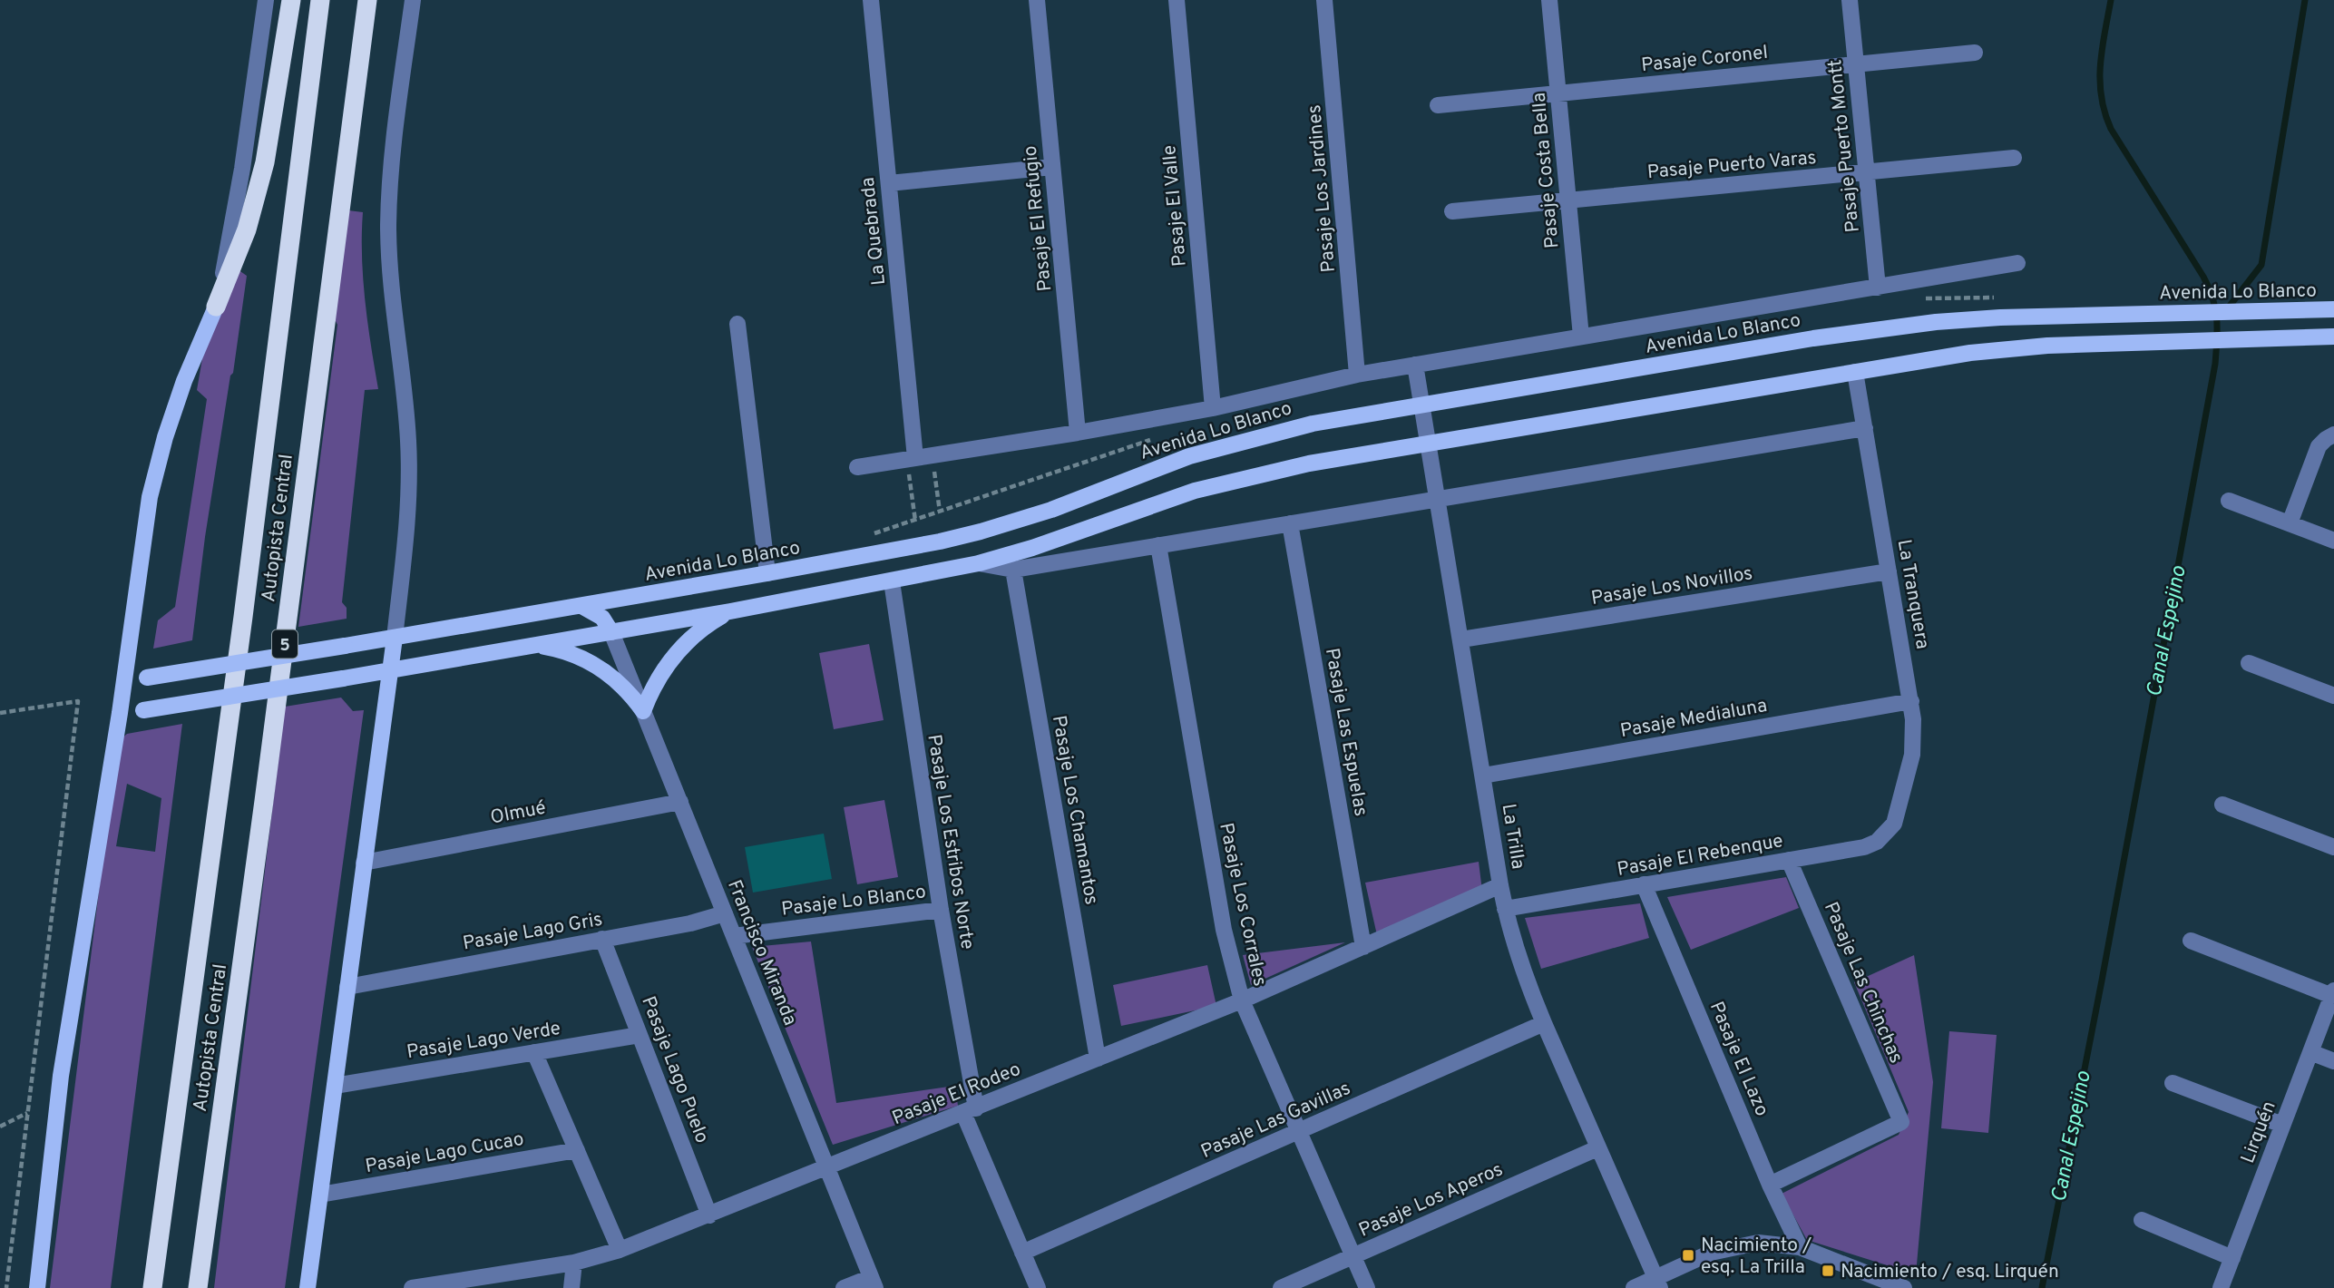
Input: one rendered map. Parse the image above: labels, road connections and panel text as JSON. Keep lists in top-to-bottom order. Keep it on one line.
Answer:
{"streets":{"highway":["Autopista Central","5"],"main road":["Avenida Lo Blanco"],"street":["Pasaje Coronel","Pasaje Puerto Montt","Pasaje Puerto Varas","Pasaje Costa Bella","Pasaje Los Jardines","Pasaje El Valle","Pasaje El Refugio","La Quebrada","Pasaje Los Novillos","La Tranquera","Pasaje Medialuna","Pasaje Las Espuelas","Pasaje Los Chamantos","Olmué","La Trilla","Pasaje Los Estribos Norte","Pasaje El Rebenque","Pasaje Lo Blanco","Pasaje Los Corrales","Pasaje Lago Gris","Francisco Miranda","Pasaje Las Chinchas","Pasaje Lago Verde","Pasaje El Lazo","Pasaje Lago Puelo","Pasaje El Rodeo","Pasaje Las Gavillas","Lirquén","Pasaje Lago Cucao","Pasaje Los Aperos"]},"crossings":[["Pasaje Coronel","Pasaje Puerto Montt"],["Pasaje Coronel","Pasaje Costa Bella"],["Pasaje Puerto Montt","Pasaje Puerto Varas"],["Pasaje Puerto Montt","Avenida Lo Blanco"],["Pasaje Puerto Varas","Pasaje Costa Bella"],["Pasaje Costa Bella","Avenida Lo Blanco"],["Pasaje Los Jardines","Avenida Lo Blanco"],["Pasaje El Valle","Avenida Lo Blanco"],["Pasaje El Refugio","Avenida Lo Blanco"],["La Quebrada","Avenida Lo Blanco"],["Avenida Lo Blanco","La Trilla"],["Pasaje Los Novillos","La Tranquera"],["Pasaje Los Novillos","La Trilla"],["La Tranquera","Pasaje Medialuna"],["La Tranquera","Pasaje El Rebenque"],["Pasaje Medialuna","La Trilla"],["Pasaje Las Espuelas","Pasaje El Rodeo"],["Pasaje Los Chamantos","Pasaje El Rodeo"],["Olmué","Francisco Miranda"],["La Trilla","Pasaje El Rebenque"],["La Trilla","Pasaje El Rodeo"],["La Trilla","Pasaje Las Gavillas"],["La Trilla","Pasaje Los Aperos"],["Pasaje Los Estribos Norte","Pasaje Lo Blanco"],["Pasaje Los Estribos Norte","Pasaje El Rodeo"],["Pasaje Los Estribos Norte","Pasaje Las Gavillas"],["Pasaje El Rebenque","Pasaje Las Chinchas"],["Pasaje El Rebenque","Pasaje El Lazo"],["Pasaje Lo Blanco","Francisco Miranda"],["Pasaje Los Corrales","Pasaje El Rodeo"],["Pasaje Los Corrales","Pasaje Las Gavillas"],["Pasaje Los Corrales","Pasaje Los Aperos"],["Pasaje Lago Gris","Francisco Miranda"],["Pasaje Lago Gris","Pasaje Lago Puelo"],["Francisco Miranda","Pasaje El Rodeo"],["Pasaje Las Chinchas","Pasaje El Lazo"],["Pasaje Lago Verde","Pasaje Lago Puelo"],["Pasaje Lago Puelo","Pasaje El Rodeo"]],"water":["Canal Espejino"],"places":{"transit":["Nacimiento / esq. La Trilla","Nacimiento / esq. Lirquén"]}}
